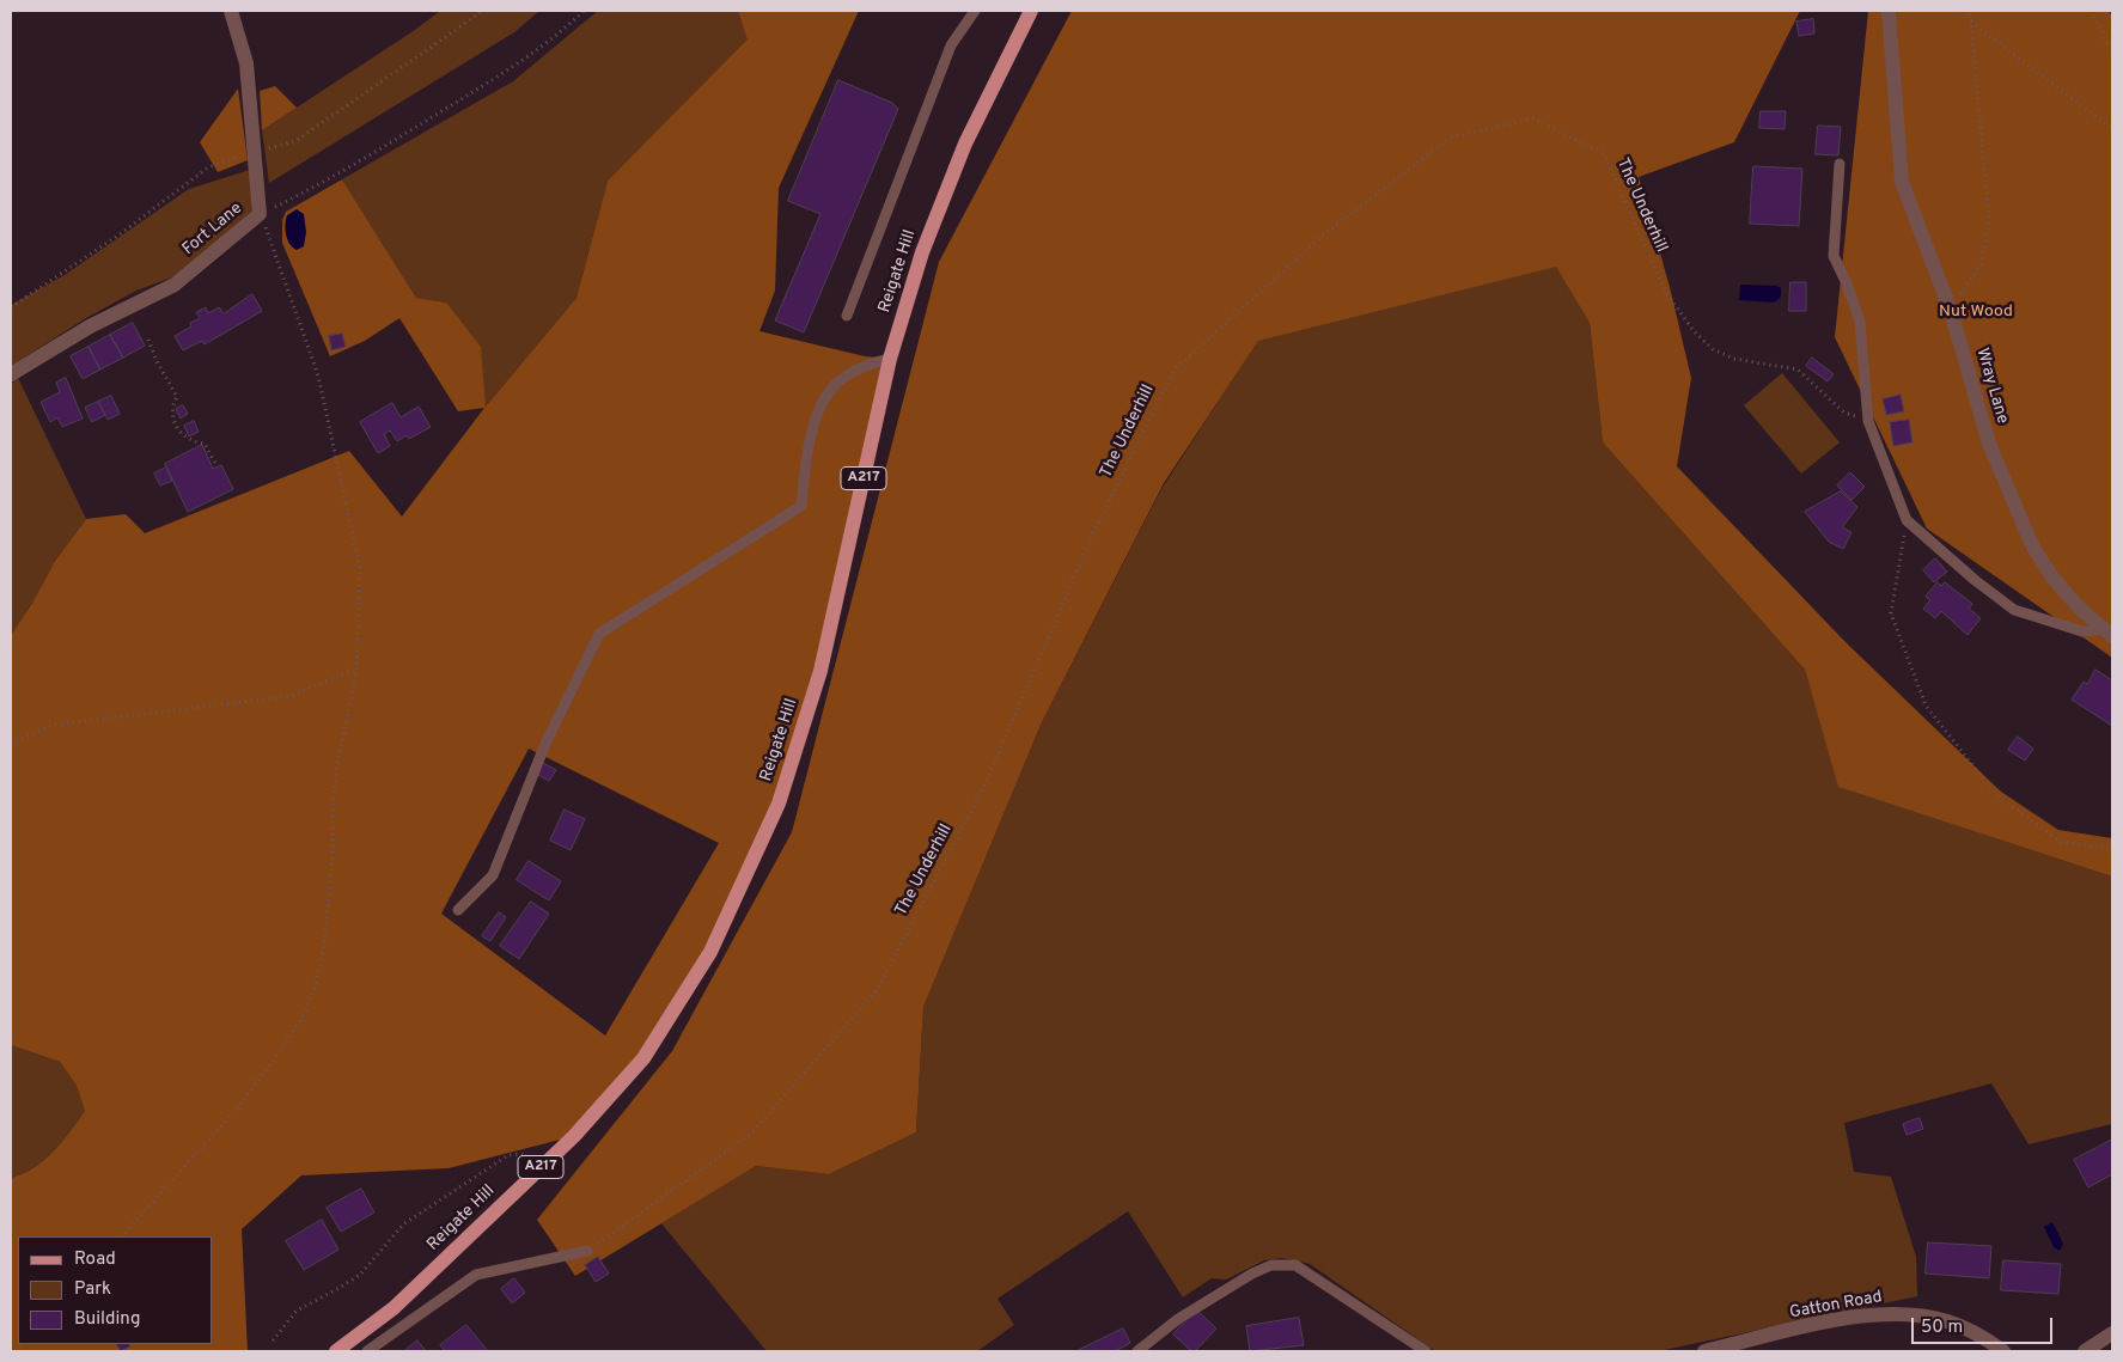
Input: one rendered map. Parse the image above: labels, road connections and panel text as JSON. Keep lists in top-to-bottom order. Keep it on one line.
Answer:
{"streets":{"main road":["Reigate Hill","A217"],"street":["Fort Lane","Wray Lane","Gatton Road"],"path":["The Underhill"]},"parks":["Nut Wood"],"legend":["Road","Park","Building"],"scale_bar":"50 m"}
